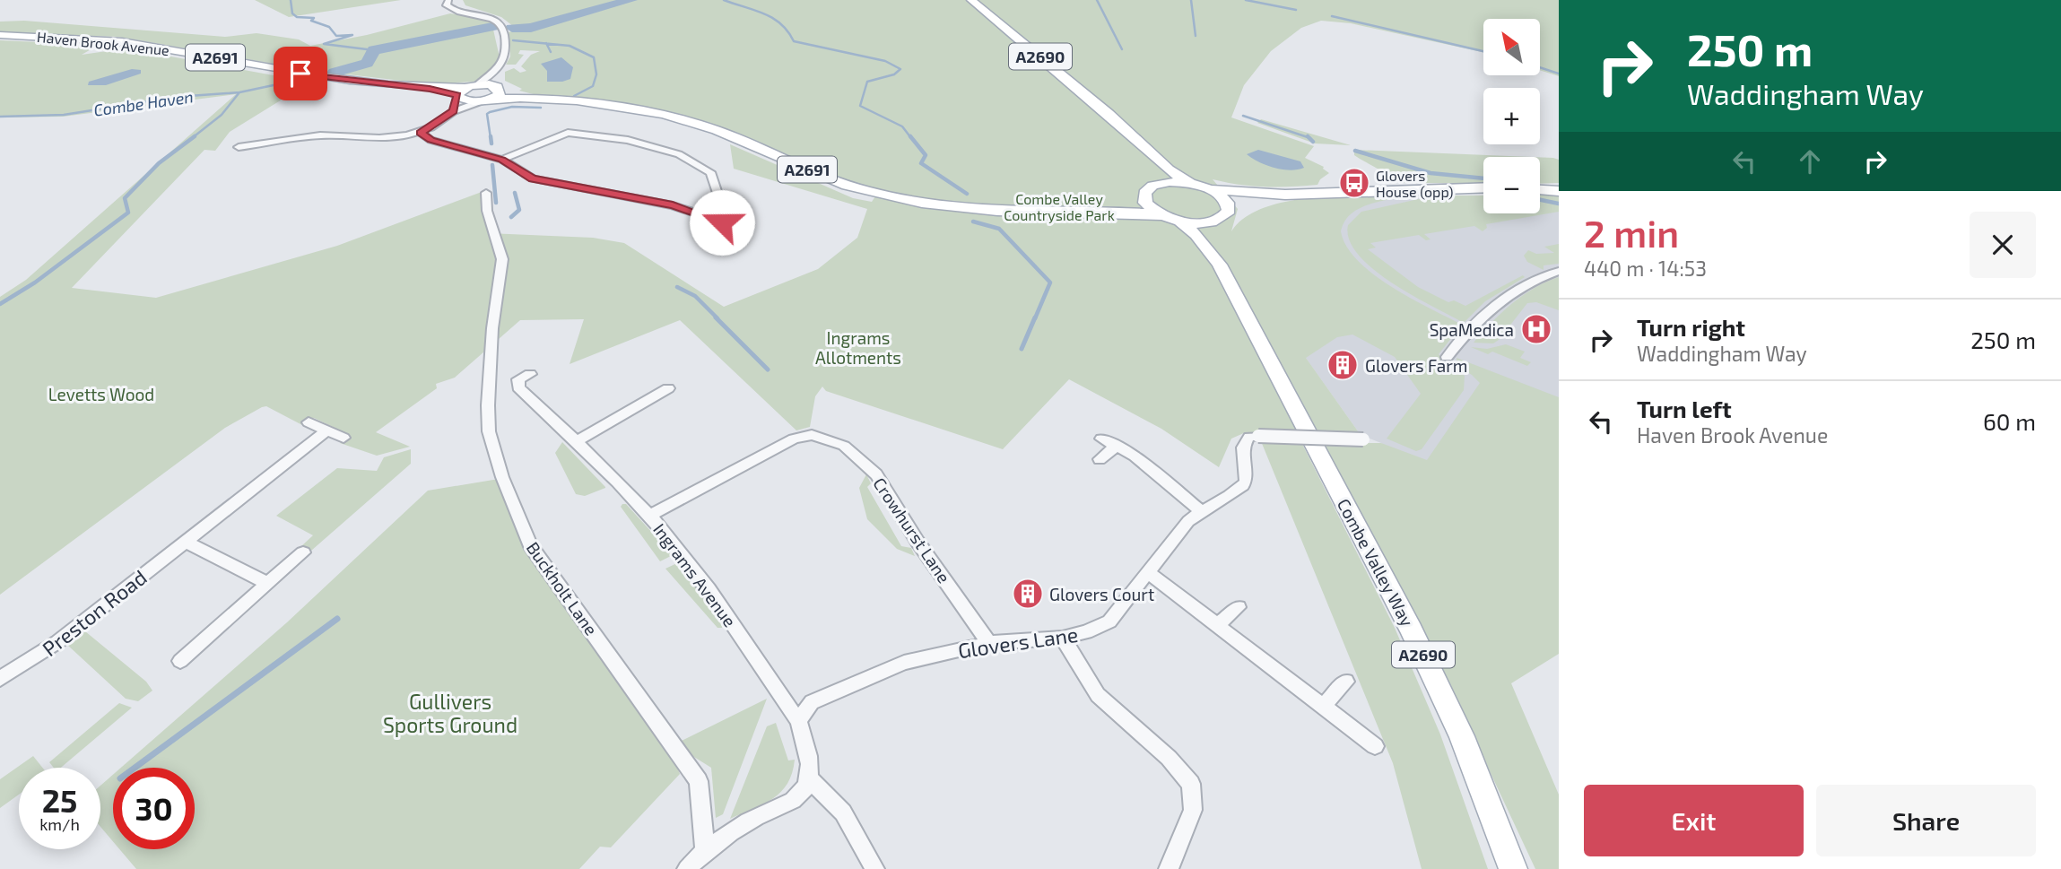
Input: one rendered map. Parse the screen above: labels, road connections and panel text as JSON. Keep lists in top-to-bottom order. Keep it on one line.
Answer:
{"streets":{"main road":["Haven Brook Avenue","A2690","A2691","Combe Valley Way"],"street":["Crowhurst Lane","Ingrams Avenue","Buckholt Lane","Preston Road","Glovers Lane"]},"crossings":[["A2690","A2691"],["Crowhurst Lane","Ingrams Avenue"],["Crowhurst Lane","Glovers Lane"],["Ingrams Avenue","Glovers Lane"]],"water":["Combe Haven"],"parks":["Combe Valley Countryside Park","Ingrams Allotments","Levetts Wood","Gullivers Sports Ground"],"places":{"bus stop":["Glovers House (opp)"],"hospital":["SpaMedica"],"building":["Glovers Farm","Glovers Court"]},"north":"top left","page":{"turn":["250 m","Waddingham Way"],"map_buttons":["+","−"],"heading":["2 min","440 m · 14:53"],"list":[{"name":"Turn right","note":"Waddingham Way","value":"250 m"},{"name":"Turn left","note":"Haven Brook Avenue","value":"60 m"}],"speed":"25 km/h","limit":"30","buttons":["Exit","Share"]}}
